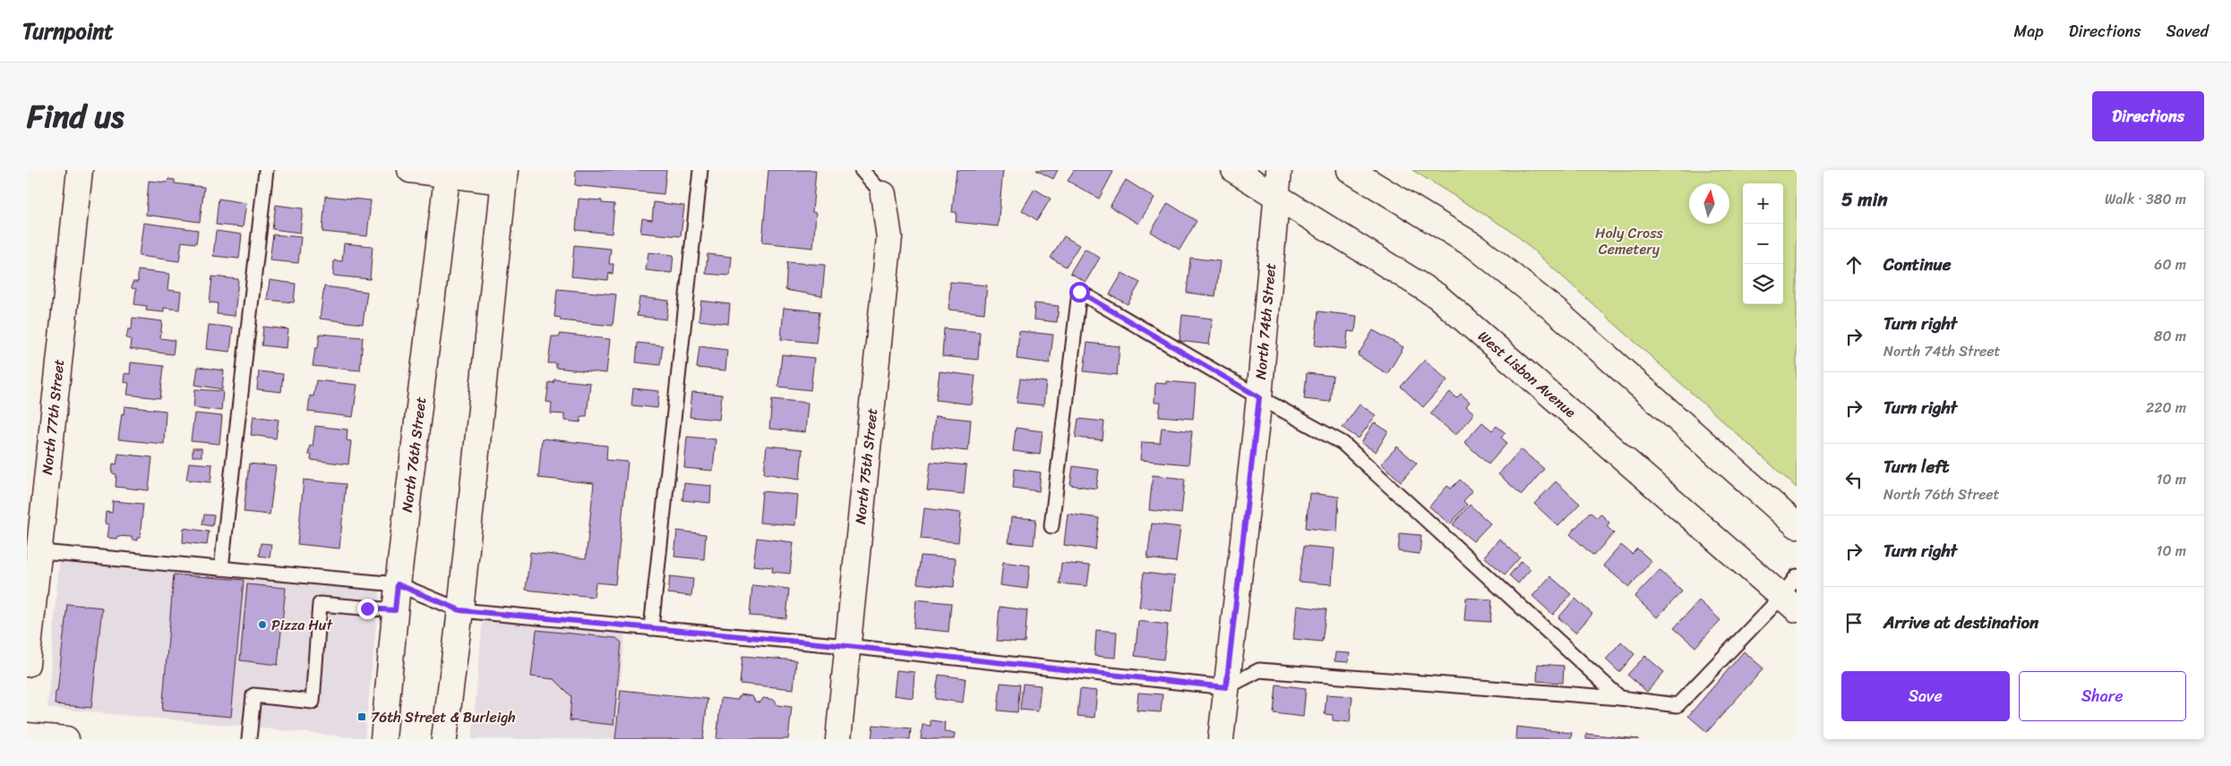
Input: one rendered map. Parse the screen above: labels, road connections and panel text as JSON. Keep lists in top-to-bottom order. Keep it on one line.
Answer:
{"streets":{"main road":["North 74th Street","West Lisbon Avenue","North 77th Street","North 76th Street","North 75th Street"]},"crossings":[["North 74th Street","West Lisbon Avenue"]],"parks":["Holy Cross Cemetery"],"places":{"other":["Pizza Hut"],"transit":["76th Street & Burleigh"]},"north":"top","page":{"header":"Turnpoint","nav":["Map","Directions","Saved"],"title":"Find us","buttons":["Directions",["Save","Share"]],"heading":["5 min","Walk · 380 m"],"map_buttons":["+","−"],"list":[["Continue","60 m"],["Turn right","North 74th Street","80 m"],["Turn right","220 m"],["Turn left","North 76th Street","10 m"],["Turn right","10 m"],"Arrive at destination"]}}
